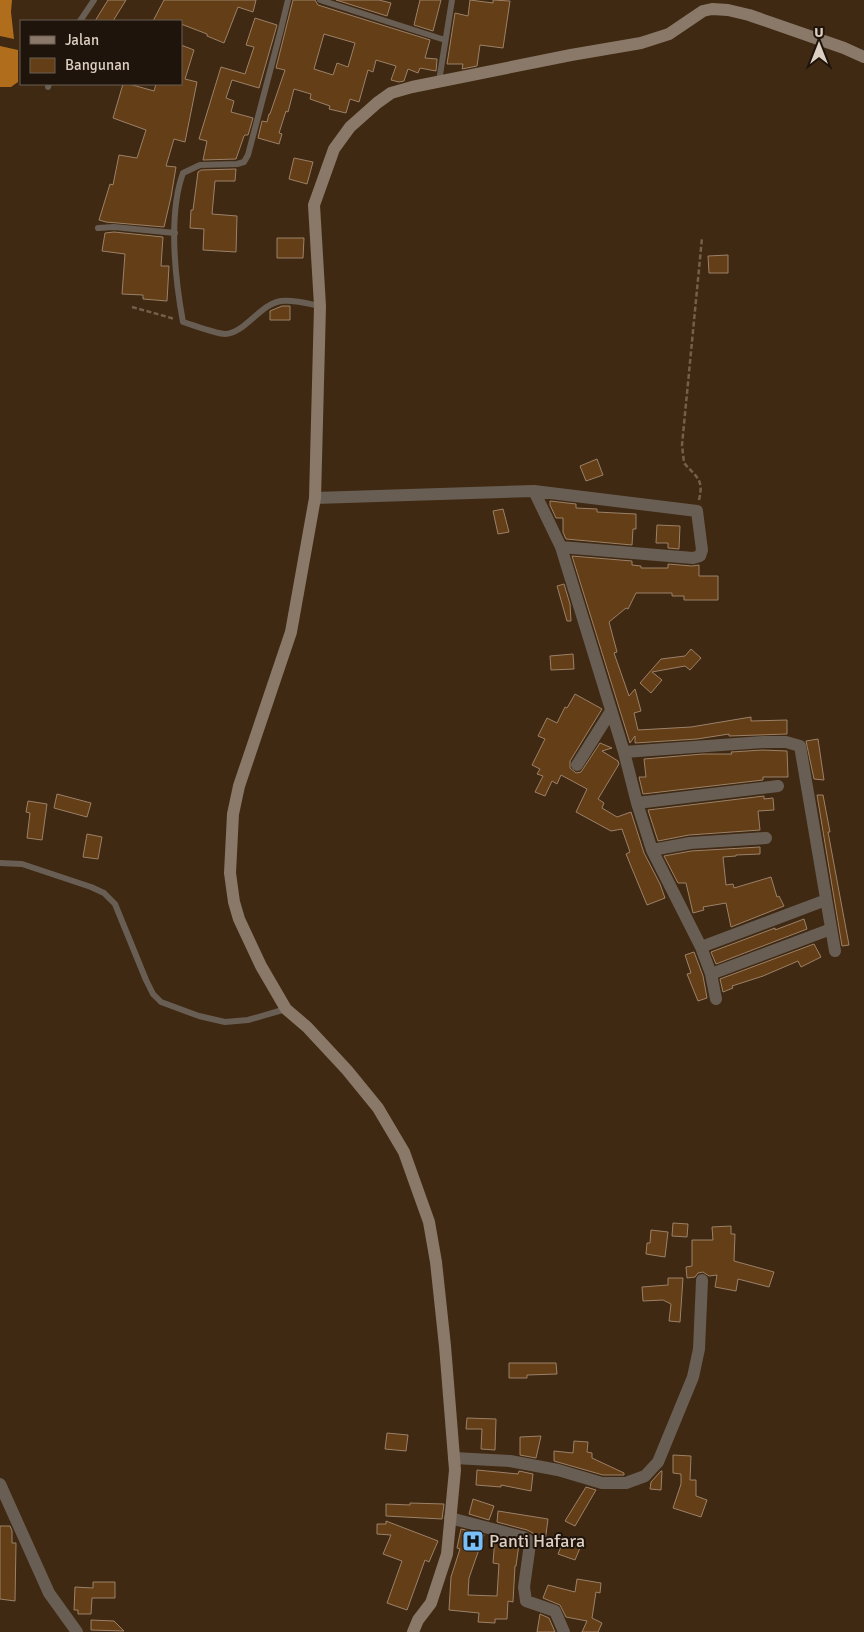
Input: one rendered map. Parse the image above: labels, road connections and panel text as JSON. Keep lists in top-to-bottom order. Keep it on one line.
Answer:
{"places":{"hospital":["Panti Hafara"]},"legend":["Jalan","Bangunan"],"north":"top"}
